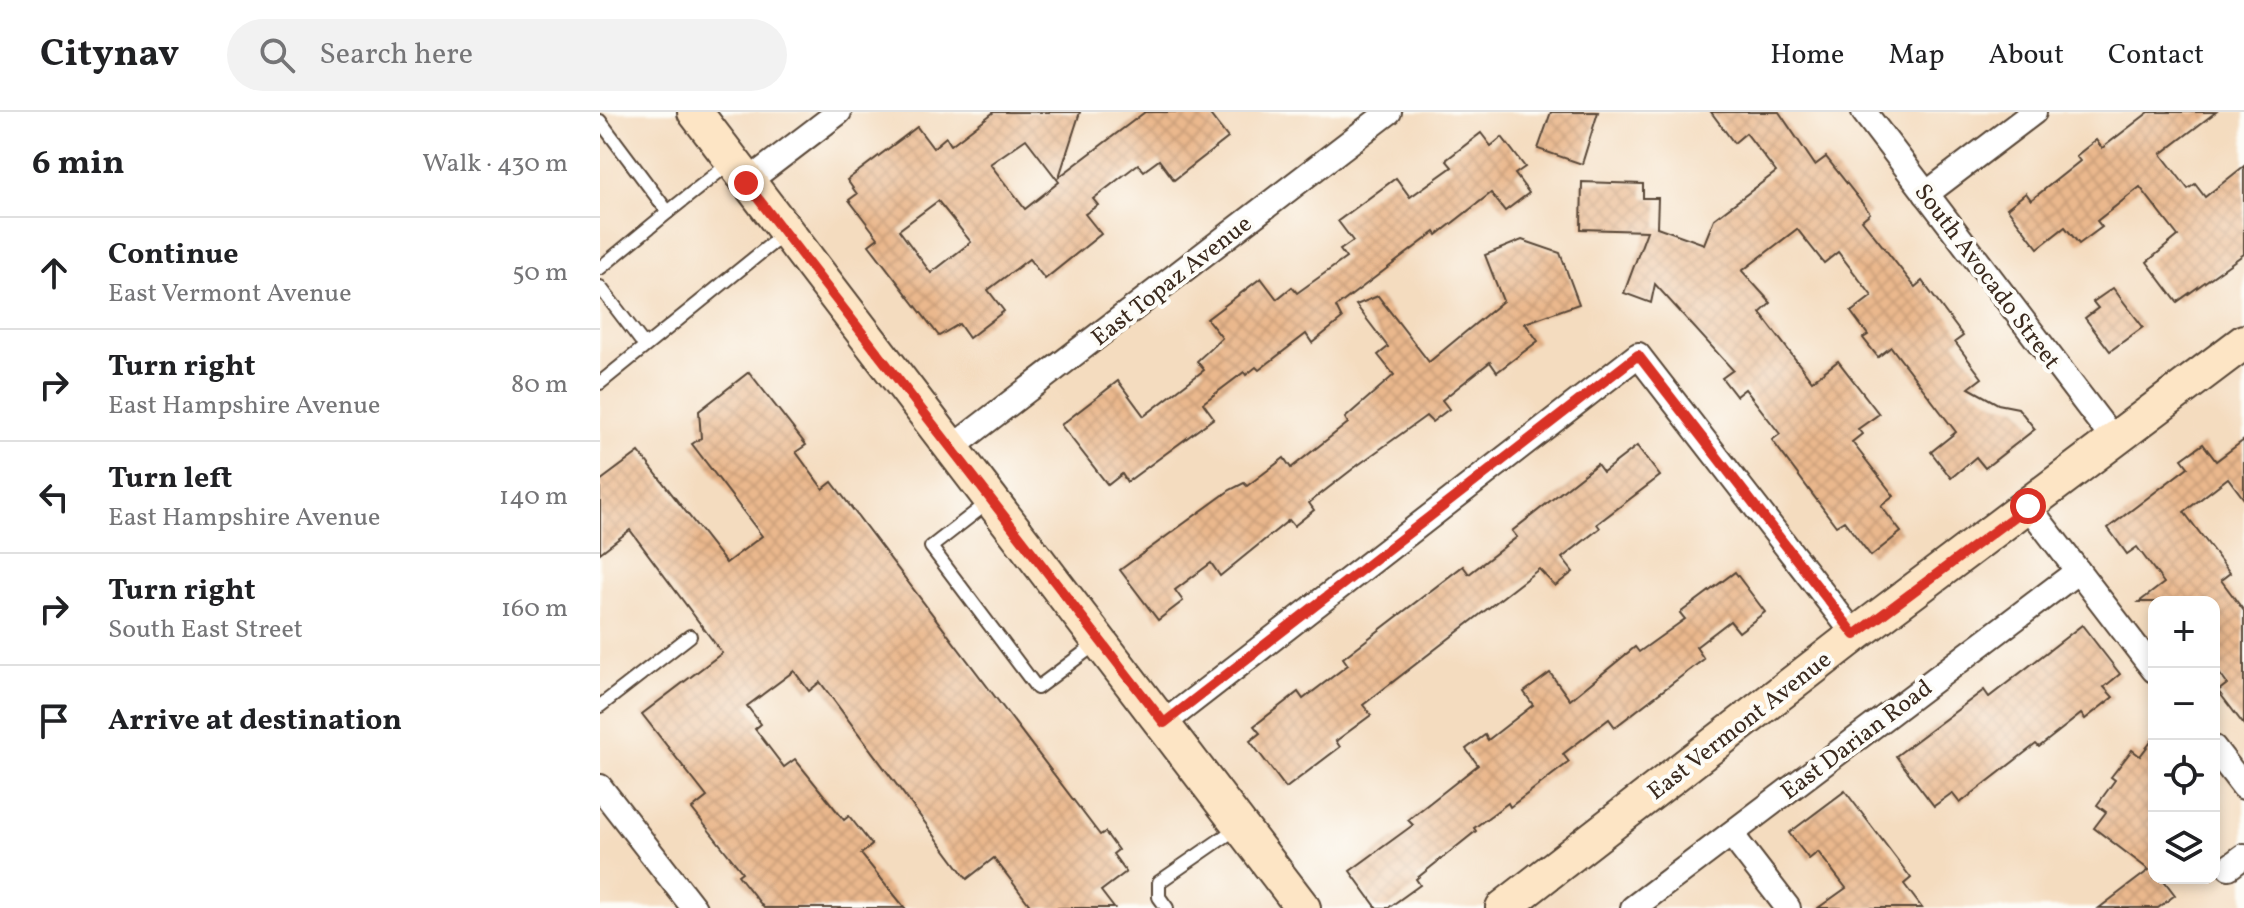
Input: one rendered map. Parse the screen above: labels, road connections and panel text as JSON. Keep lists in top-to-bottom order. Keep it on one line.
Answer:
{"streets":{"street":["South Avocado Street","East Topaz Avenue","East Vermont Avenue","East Darian Road"]},"crossings":[["South Avocado Street","East Vermont Avenue"]],"page":{"header":"Citynav","search":"Search here","nav":["Home","Map","About","Contact"],"heading":["6 min","Walk · 430 m"],"list":[["Continue","East Vermont Avenue","50 m"],["Turn right","East Hampshire Avenue","80 m"],["Turn left","East Hampshire Avenue","140 m"],["Turn right","South East Street","160 m"],"Arrive at destination"],"map_buttons":["+","−"]}}
